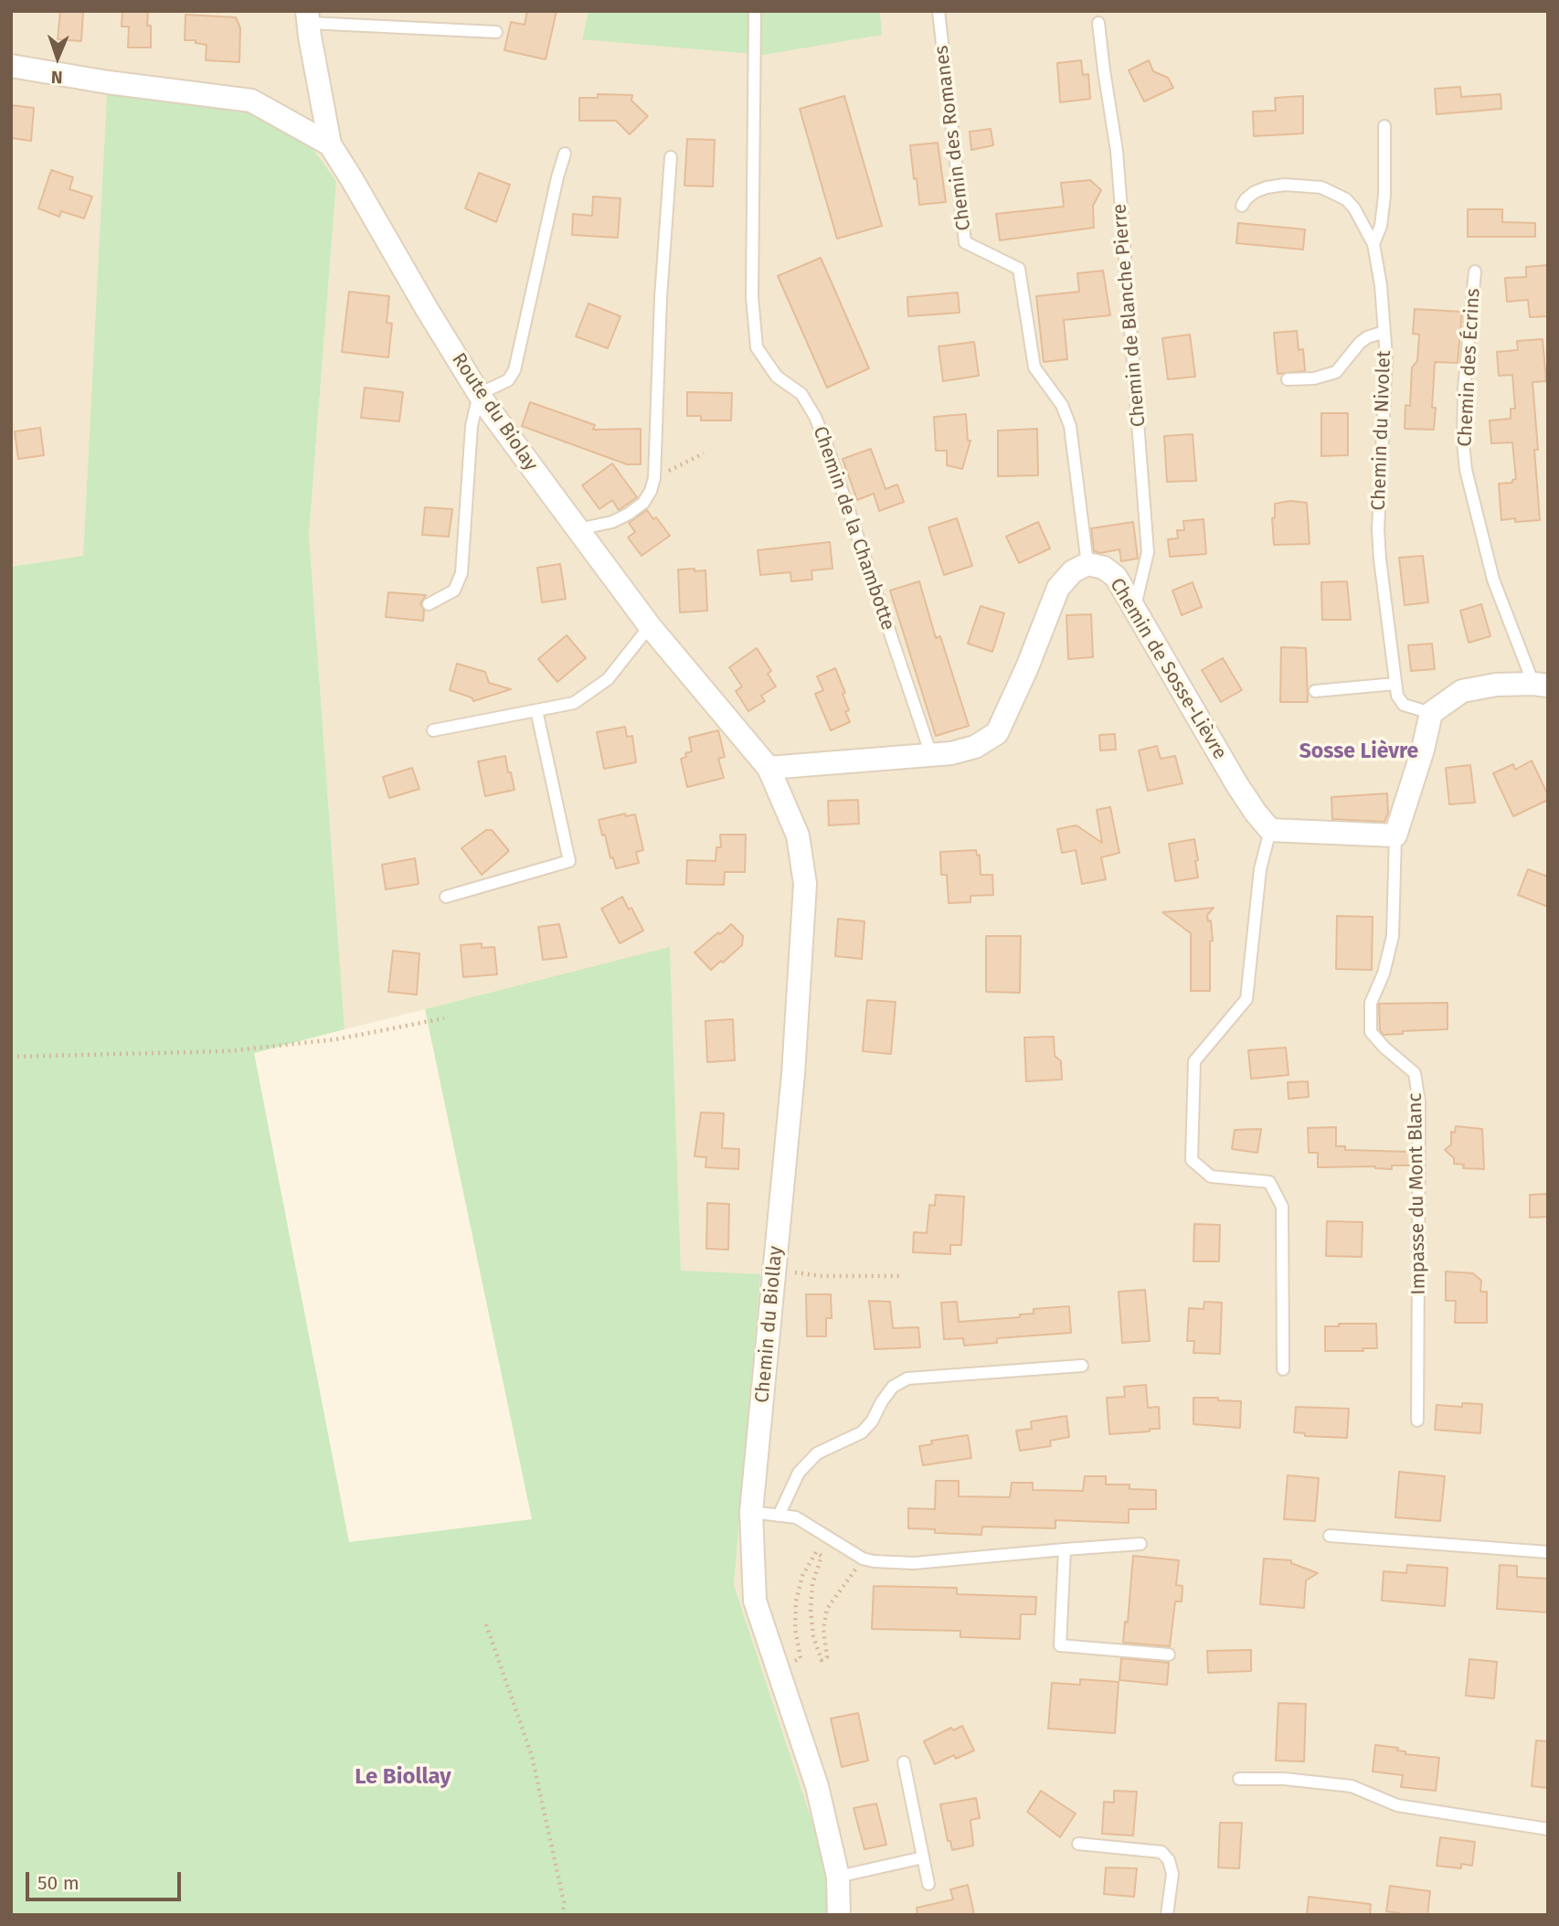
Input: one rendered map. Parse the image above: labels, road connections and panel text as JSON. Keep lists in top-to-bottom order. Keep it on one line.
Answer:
{"streets":{"street":["Route du Biolay","Chemin de Sosse-Lièvre","Chemin du Biollay"],"lane":["Chemin des Romanes","Chemin de Blanche Pierre","Chemin des Écrins","Chemin du Nivolet","Chemin de la Chambotte","Impasse du Mont Blanc"]},"crossings":[["Chemin des Romanes","Chemin de Sosse-Lièvre"],["Chemin de Blanche Pierre","Chemin de Sosse-Lièvre"],["Route du Biolay","Chemin de Sosse-Lièvre"],["Route du Biolay","Chemin du Biollay"],["Chemin de la Chambotte","Chemin de Sosse-Lièvre"],["Chemin de Sosse-Lièvre","Chemin du Biollay"]],"districts":["Sosse Lièvre","Le Biollay"],"scale_bar":"50 m","north":"bottom"}
